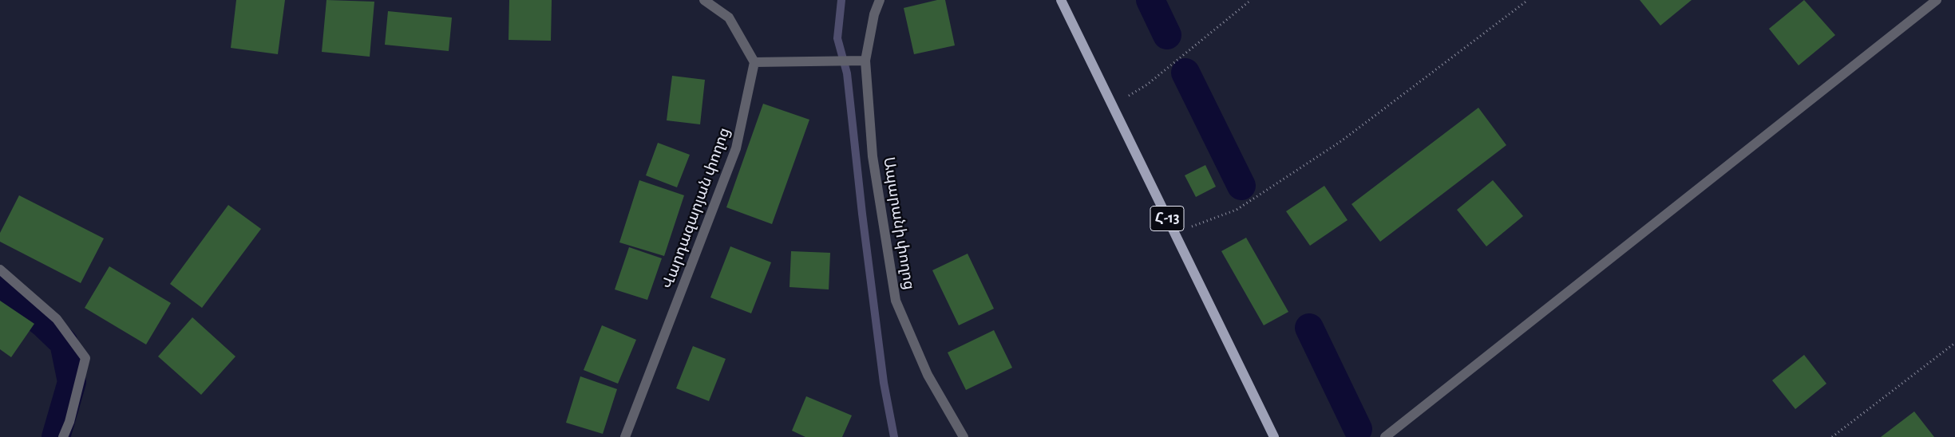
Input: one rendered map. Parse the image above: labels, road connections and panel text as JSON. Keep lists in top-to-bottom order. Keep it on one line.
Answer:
{"streets":{"main road":["Հ-13"],"street":["Վարդազարյան փողոց","Ապարանի փողոց"]}}
